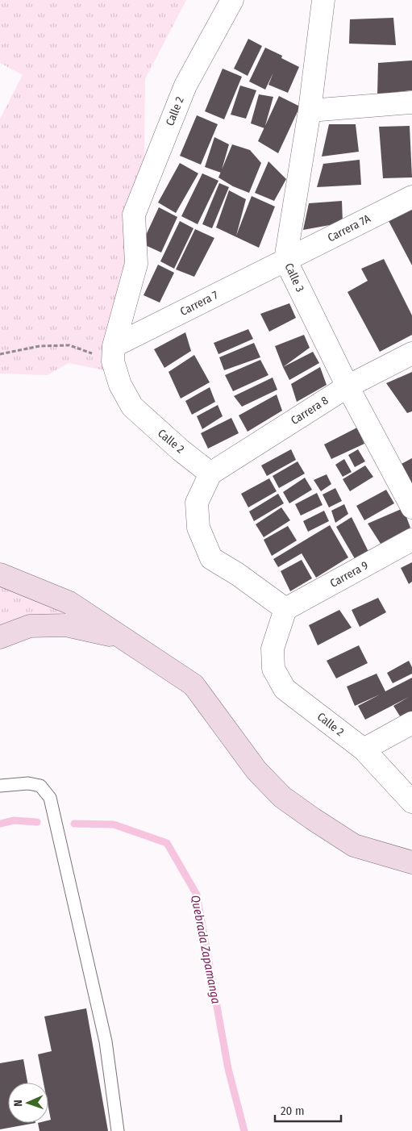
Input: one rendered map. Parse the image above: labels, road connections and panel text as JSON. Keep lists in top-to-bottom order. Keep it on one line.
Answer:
{"streets":{"street":["Calle 2","Carrera 7A","Calle 3","Carrera 7","Carrera 8","Carrera 9"]},"crossings":[["Calle 2","Carrera 7"],["Calle 2","Carrera 8"],["Calle 2","Carrera 9"],["Carrera 7A","Calle 3"],["Carrera 7A","Carrera 7"],["Calle 3","Carrera 7"],["Calle 3","Carrera 8"]],"water":["Quebrada Zapamanga"],"scale_bar":"20 m","north":"left"}
